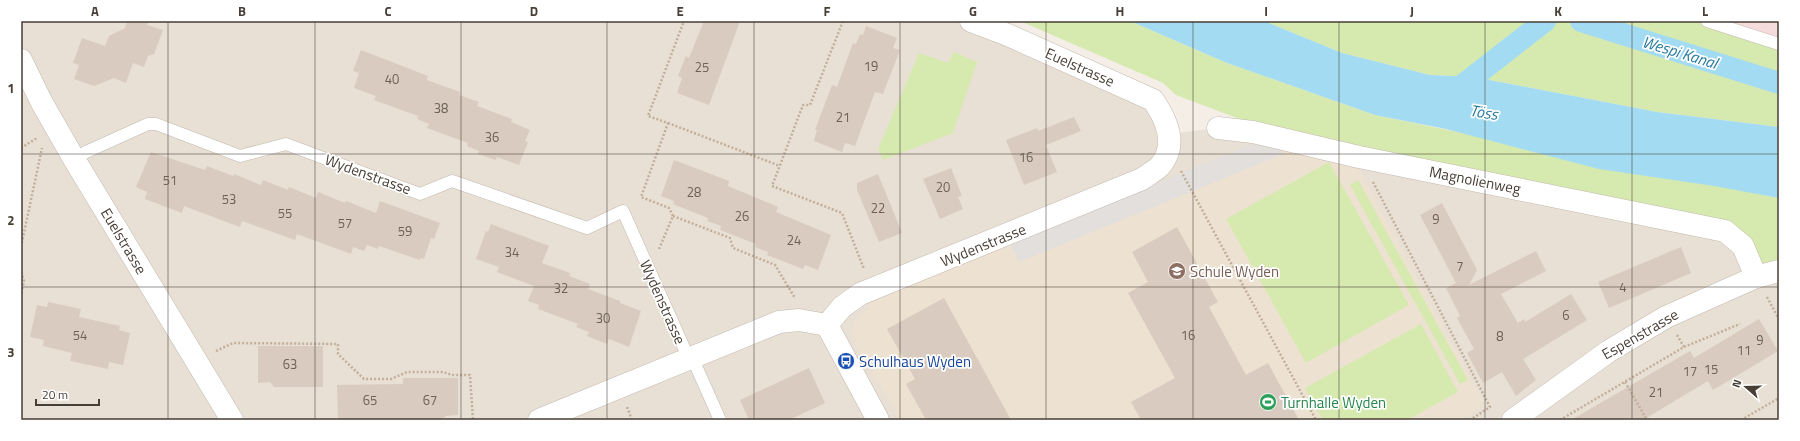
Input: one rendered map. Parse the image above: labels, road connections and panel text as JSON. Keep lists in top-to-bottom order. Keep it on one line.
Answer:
{"streets":{"street":["Euelstrasse","Wydenstrasse","Magnolienweg","Espenstrasse"]},"crossings":[["Euelstrasse","Wydenstrasse"],["Magnolienweg","Espenstrasse"]],"water":["Wespi Kanal","Töss"],"places":{"school or university":["Schule Wyden"],"bus stop":["Schulhaus Wyden"],"sports":["Turnhalle Wyden"]},"house_numbers":["19","25","40","38","21","36","16","51","20","28","53","22","55","26","9","57","59","24","34","7","4","32","6","30","54","16","8","9","11","63","15","17","21","65","67"],"scale_bar":"20 m","north":"left","grid":{"columns":["A","B","C","D","E","F","G","H","I","J","K","L"],"rows":["1","2","3"]}}
